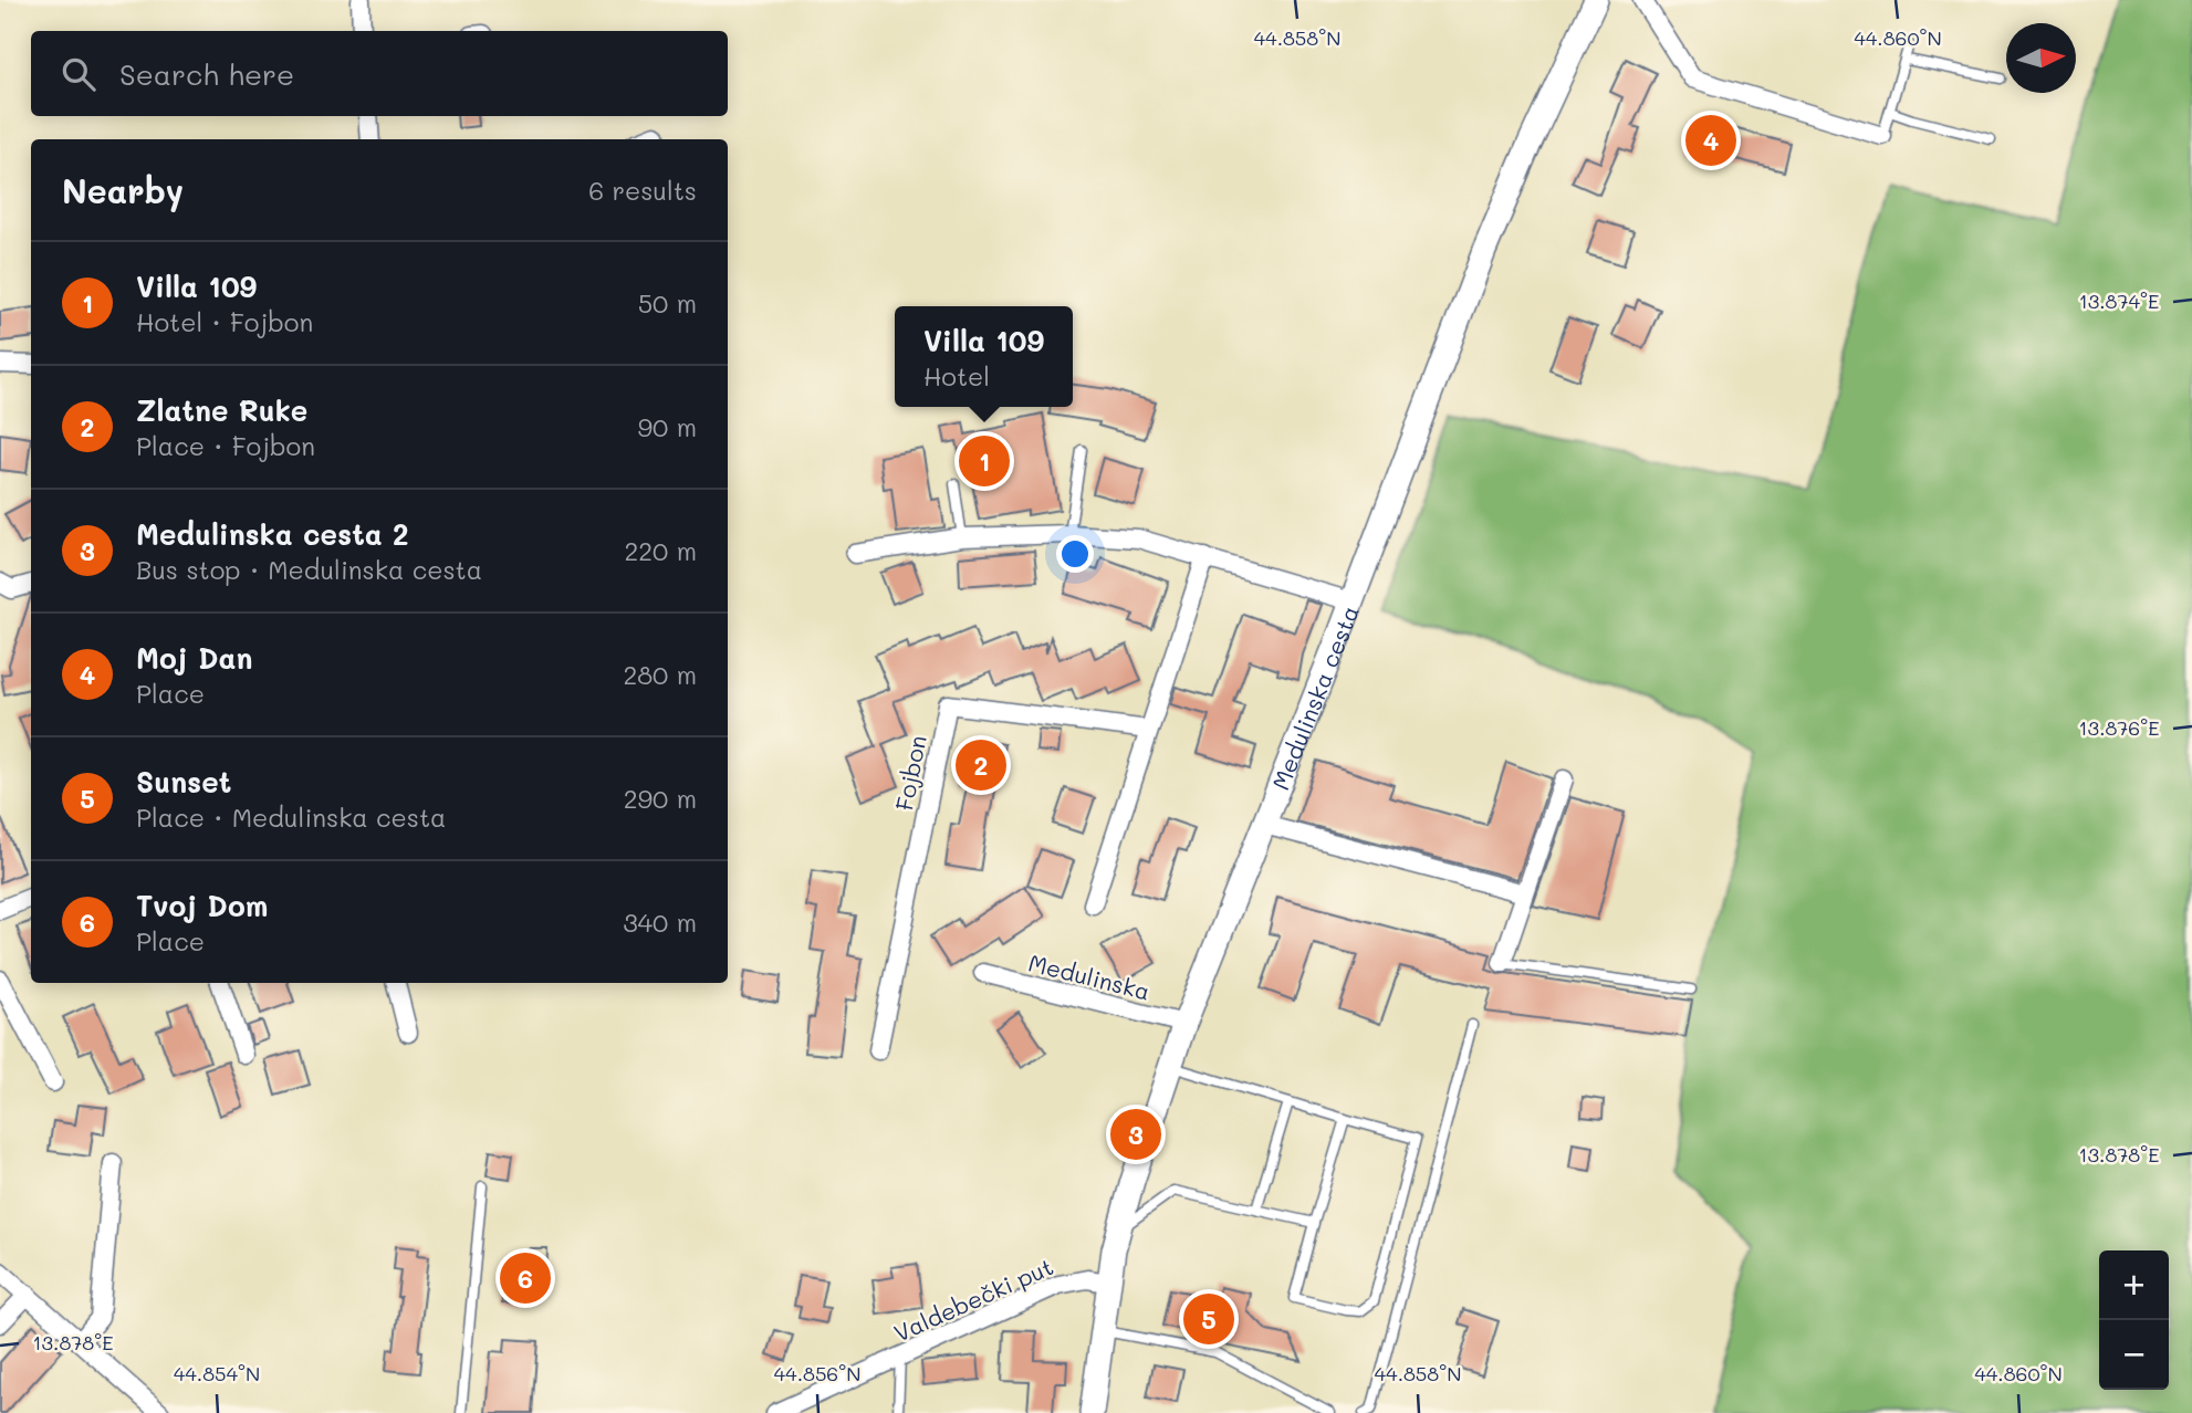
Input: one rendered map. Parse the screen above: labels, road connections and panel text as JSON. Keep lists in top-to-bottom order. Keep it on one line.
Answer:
{"streets":{"main road":["Medulinska cesta"],"street":["Fojbon","Medulinska","Valdebečki put"]},"crossings":[["Medulinska cesta","Medulinska"],["Medulinska cesta","Valdebečki put"]],"north":"right","page":{"search":"Search here","pins":["4","1","2","3","6","5"],"heading":["Nearby","6 results"],"list":[{"mark":"1","name":"Villa 109","note":"Hotel · Fojbon","value":"50 m"},{"mark":"2","name":"Zlatne Ruke","note":"Place · Fojbon","value":"90 m"},{"mark":"3","name":"Medulinska cesta 2","note":"Bus stop · Medulinska cesta","value":"220 m"},{"mark":"4","name":"Moj Dan","note":"Place","value":"280 m"},{"mark":"5","name":"Sunset","note":"Place · Medulinska cesta","value":"290 m"},{"mark":"6","name":"Tvoj Dom","note":"Place","value":"340 m"}],"popup":["Villa 109","Hotel"],"map_buttons":["+","−"]},"coordinates":["44.858°N","44.860°N","13.874°E","13.876°E","13.878°E","44.854°N","44.856°N"]}
